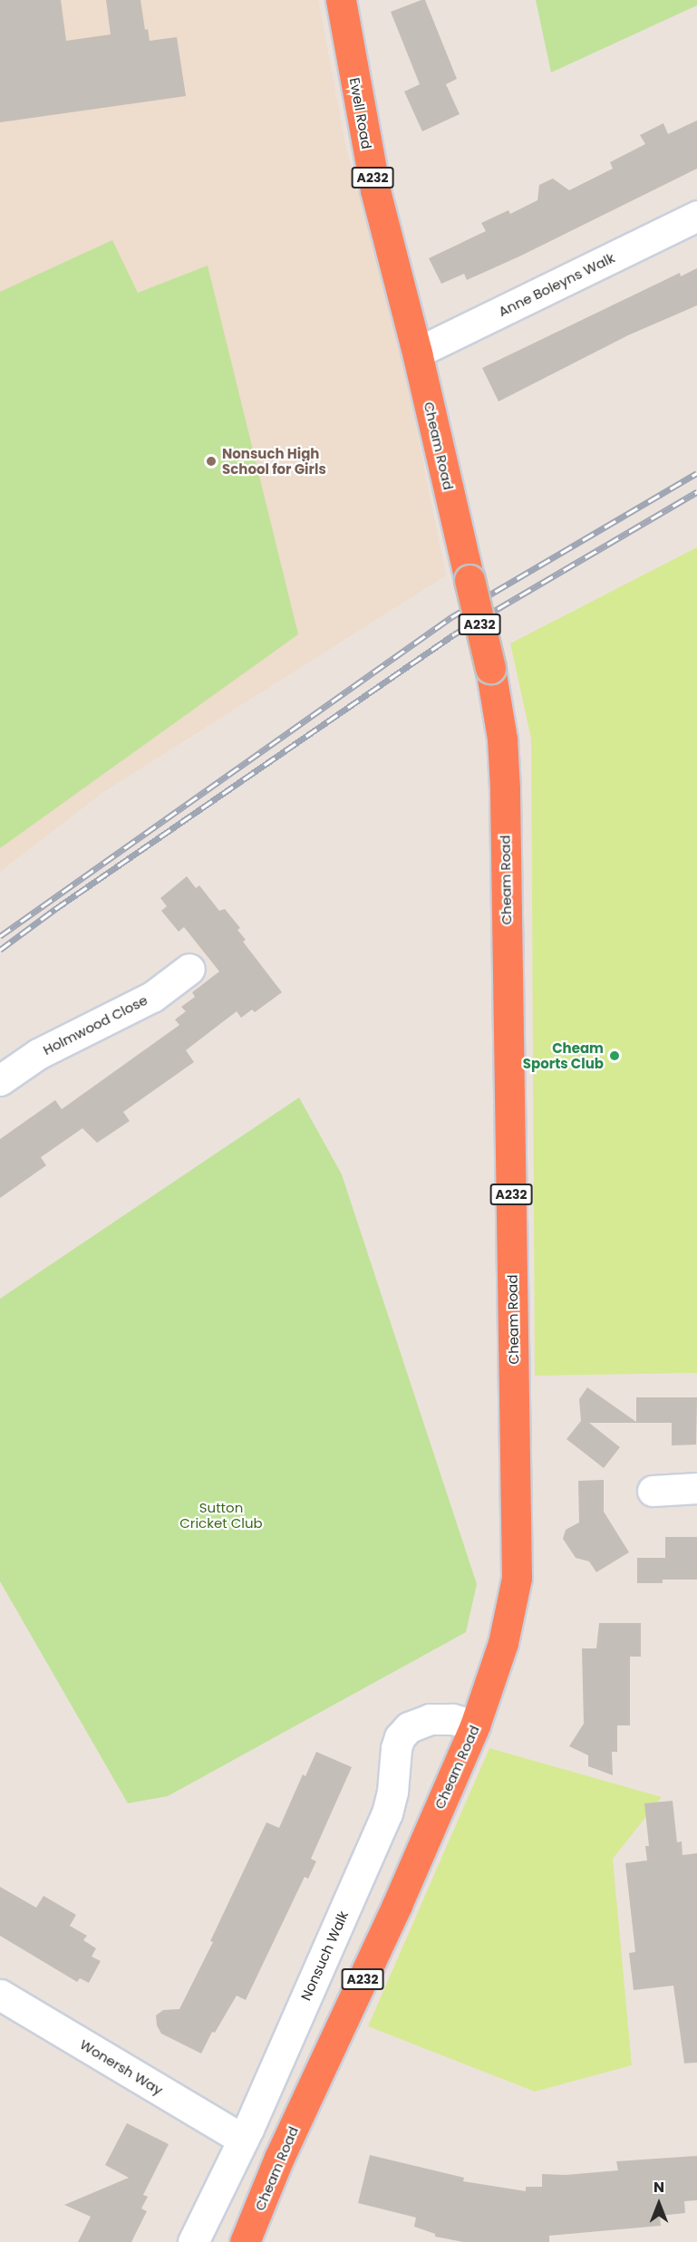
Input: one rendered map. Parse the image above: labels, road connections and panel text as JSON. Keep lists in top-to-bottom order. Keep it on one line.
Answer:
{"streets":{"highway":["Ewell Road","A232","Cheam Road"],"street":["Anne Boleyns Walk","Holmwood Close","Nonsuch Walk","Wonersh Way"]},"crossings":[["Ewell Road","Anne Boleyns Walk"],["Ewell Road","Cheam Road"],["Anne Boleyns Walk","Cheam Road"],["Cheam Road","Nonsuch Walk"],["Nonsuch Walk","Wonersh Way"]],"parks":["Sutton Cricket Club"],"places":["Nonsuch High School for Girls","Cheam Sports Club"],"north":"top"}
